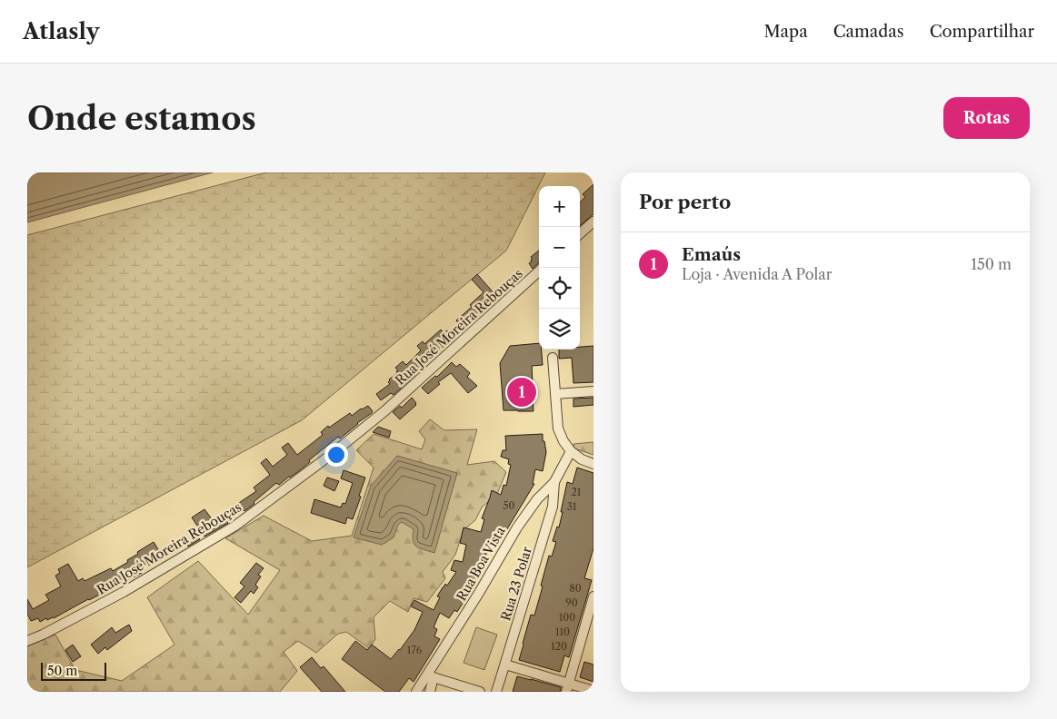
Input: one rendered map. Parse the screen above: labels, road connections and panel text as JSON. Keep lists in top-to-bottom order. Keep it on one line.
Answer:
{"streets":{"street":["Rua José Moreira Rebouças","Rua Boa Vista","Rua 23 Polar"]},"crossings":[["Rua Boa Vista","Rua 23 Polar"]],"house_numbers":["21","50","31","80","90","100","110","120","176"],"scale_bar":"50 m","page":{"header":"Atlasly","nav":["Mapa","Camadas","Compartilhar"],"buttons":"Rotas","title":"Onde estamos","heading":"Por perto","map_buttons":["+","−"],"list":[{"mark":"1","name":"Emaús","note":"Loja · Avenida A Polar","value":"150 m"}],"pins":"1","scale":"50 m"}}
